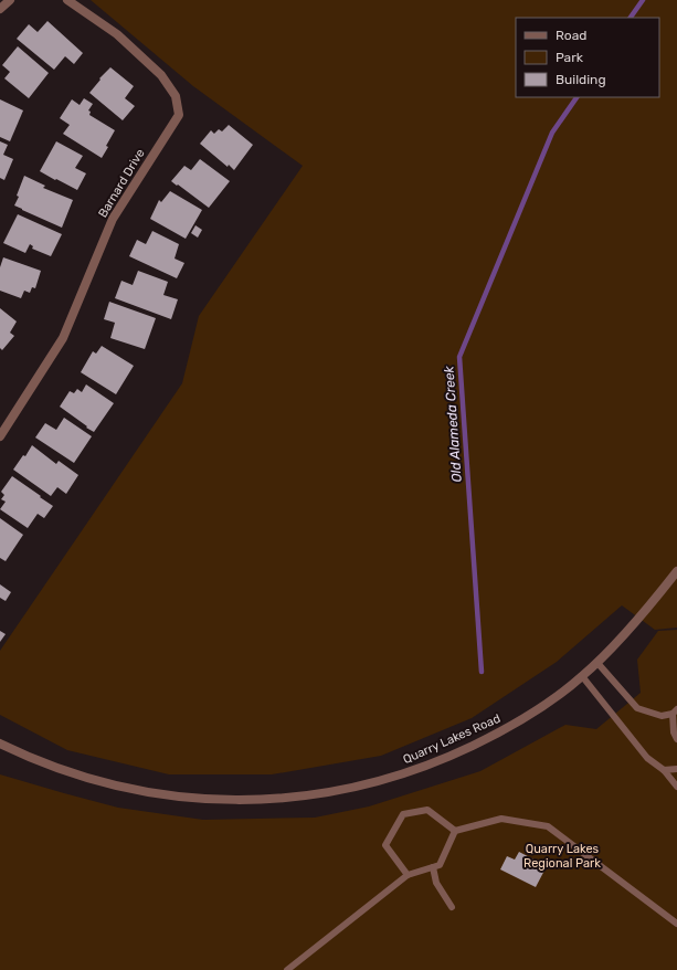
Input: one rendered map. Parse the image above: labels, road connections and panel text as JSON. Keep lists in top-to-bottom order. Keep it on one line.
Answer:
{"streets":{"street":["Barnard Drive","Quarry Lakes Road"]},"water":["Old Alameda Creek"],"parks":["Quarry Lakes Regional Park"],"legend":["Road","Park","Building"]}
